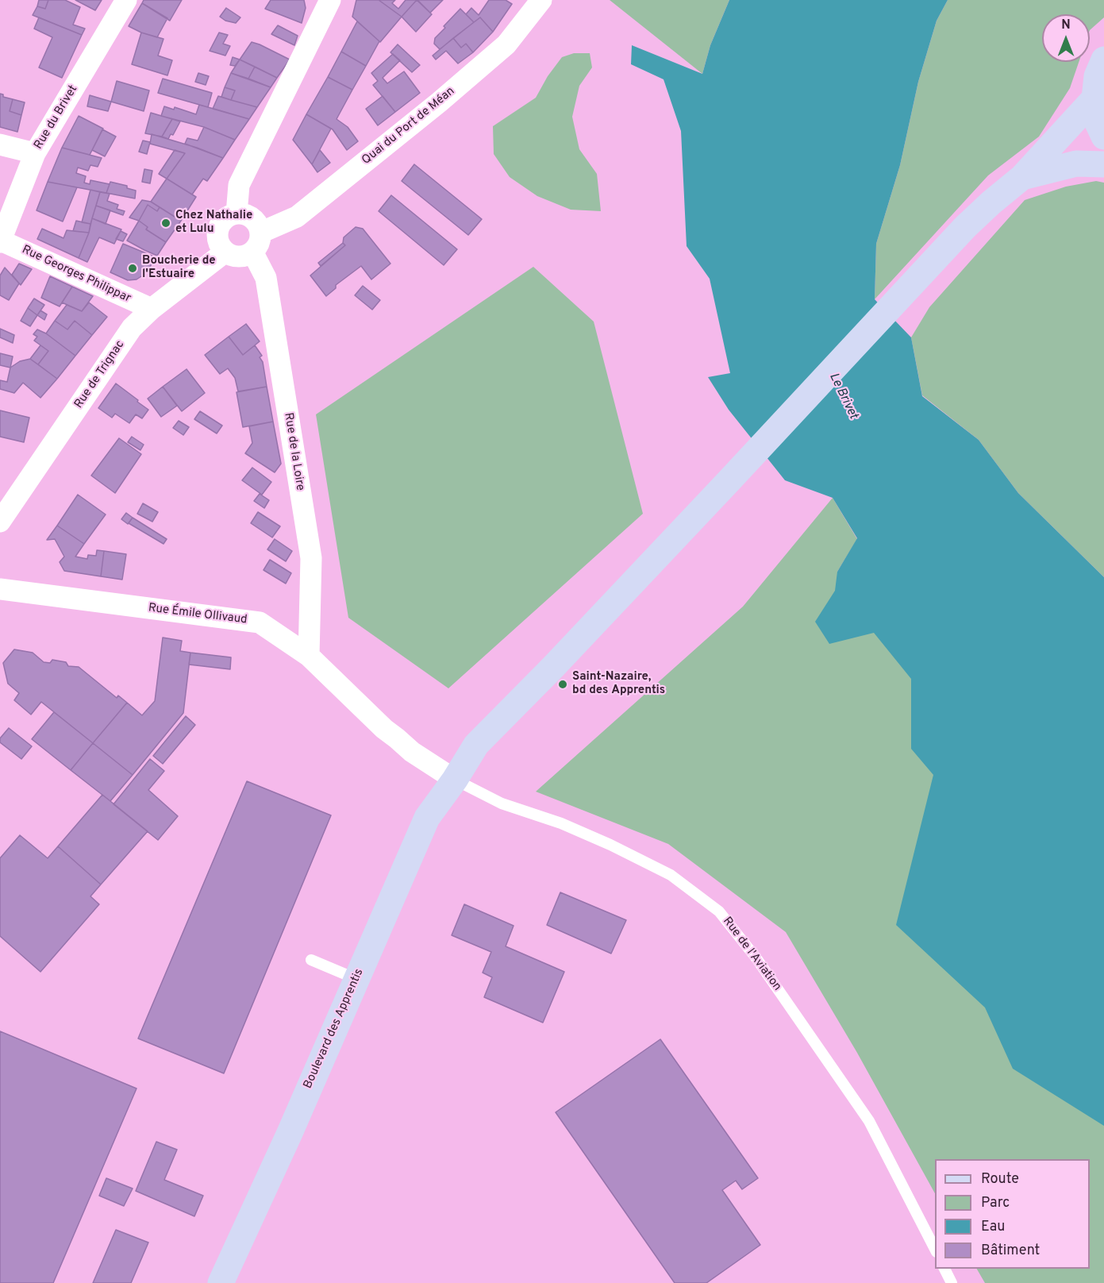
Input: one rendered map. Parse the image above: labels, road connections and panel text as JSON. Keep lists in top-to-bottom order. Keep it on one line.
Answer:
{"streets":{"main road":["Boulevard des Apprentis"],"street":["Rue du Brivet","Quai du Port de Méan","Rue Georges Philippar","Rue de Trignac","Rue de la Loire","Rue Émile Ollivaud"],"lane":["Rue de l'Aviation"]},"crossings":[["Rue du Brivet","Rue Georges Philippar"],["Quai du Port de Méan","Rue de Trignac"],["Quai du Port de Méan","Rue de la Loire"],["Rue Georges Philippar","Rue de Trignac"],["Rue de Trignac","Rue de la Loire"],["Rue de la Loire","Rue Émile Ollivaud"],["Rue Émile Ollivaud","Rue de l'Aviation"],["Rue Émile Ollivaud","Boulevard des Apprentis"],["Rue de l'Aviation","Boulevard des Apprentis"]],"water":["Le Brivet"],"places":["Chez Nathalie et Lulu","Boucherie de l'Estuaire","Saint-Nazaire, bd des Apprentis"],"legend":["Route","Parc","Eau","Bâtiment"],"north":"top"}
